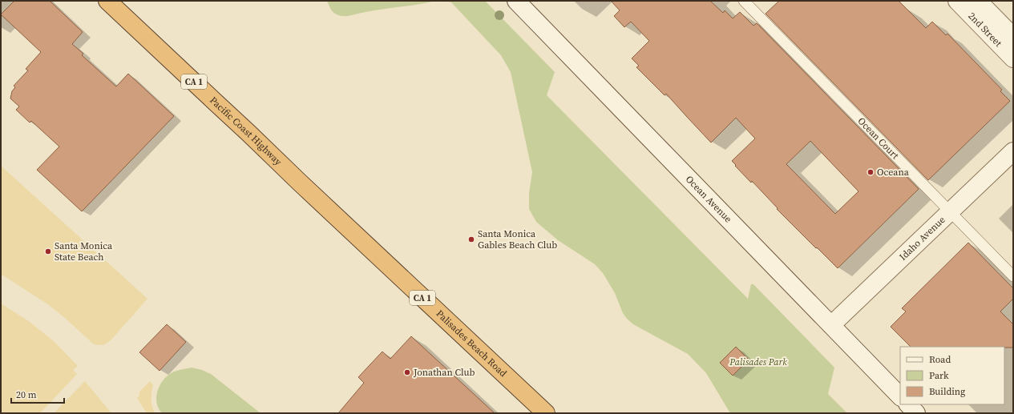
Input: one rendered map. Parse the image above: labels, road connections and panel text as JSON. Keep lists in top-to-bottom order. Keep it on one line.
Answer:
{"streets":{"highway":["CA 1","Pacific Coast Highway","Palisades Beach Road"],"main road":["2nd Street","Ocean Avenue","Idaho Avenue"],"lane":["Ocean Court"]},"crossings":[["Pacific Coast Highway","Palisades Beach Road"],["Ocean Court","Idaho Avenue"],["Ocean Avenue","Idaho Avenue"]],"parks":["Palisades Park"],"places":["Oceana","Santa Monica Gables Beach Club","Santa Monica State Beach","Jonathan Club"],"legend":["Road","Park","Building"],"scale_bar":"20 m"}
